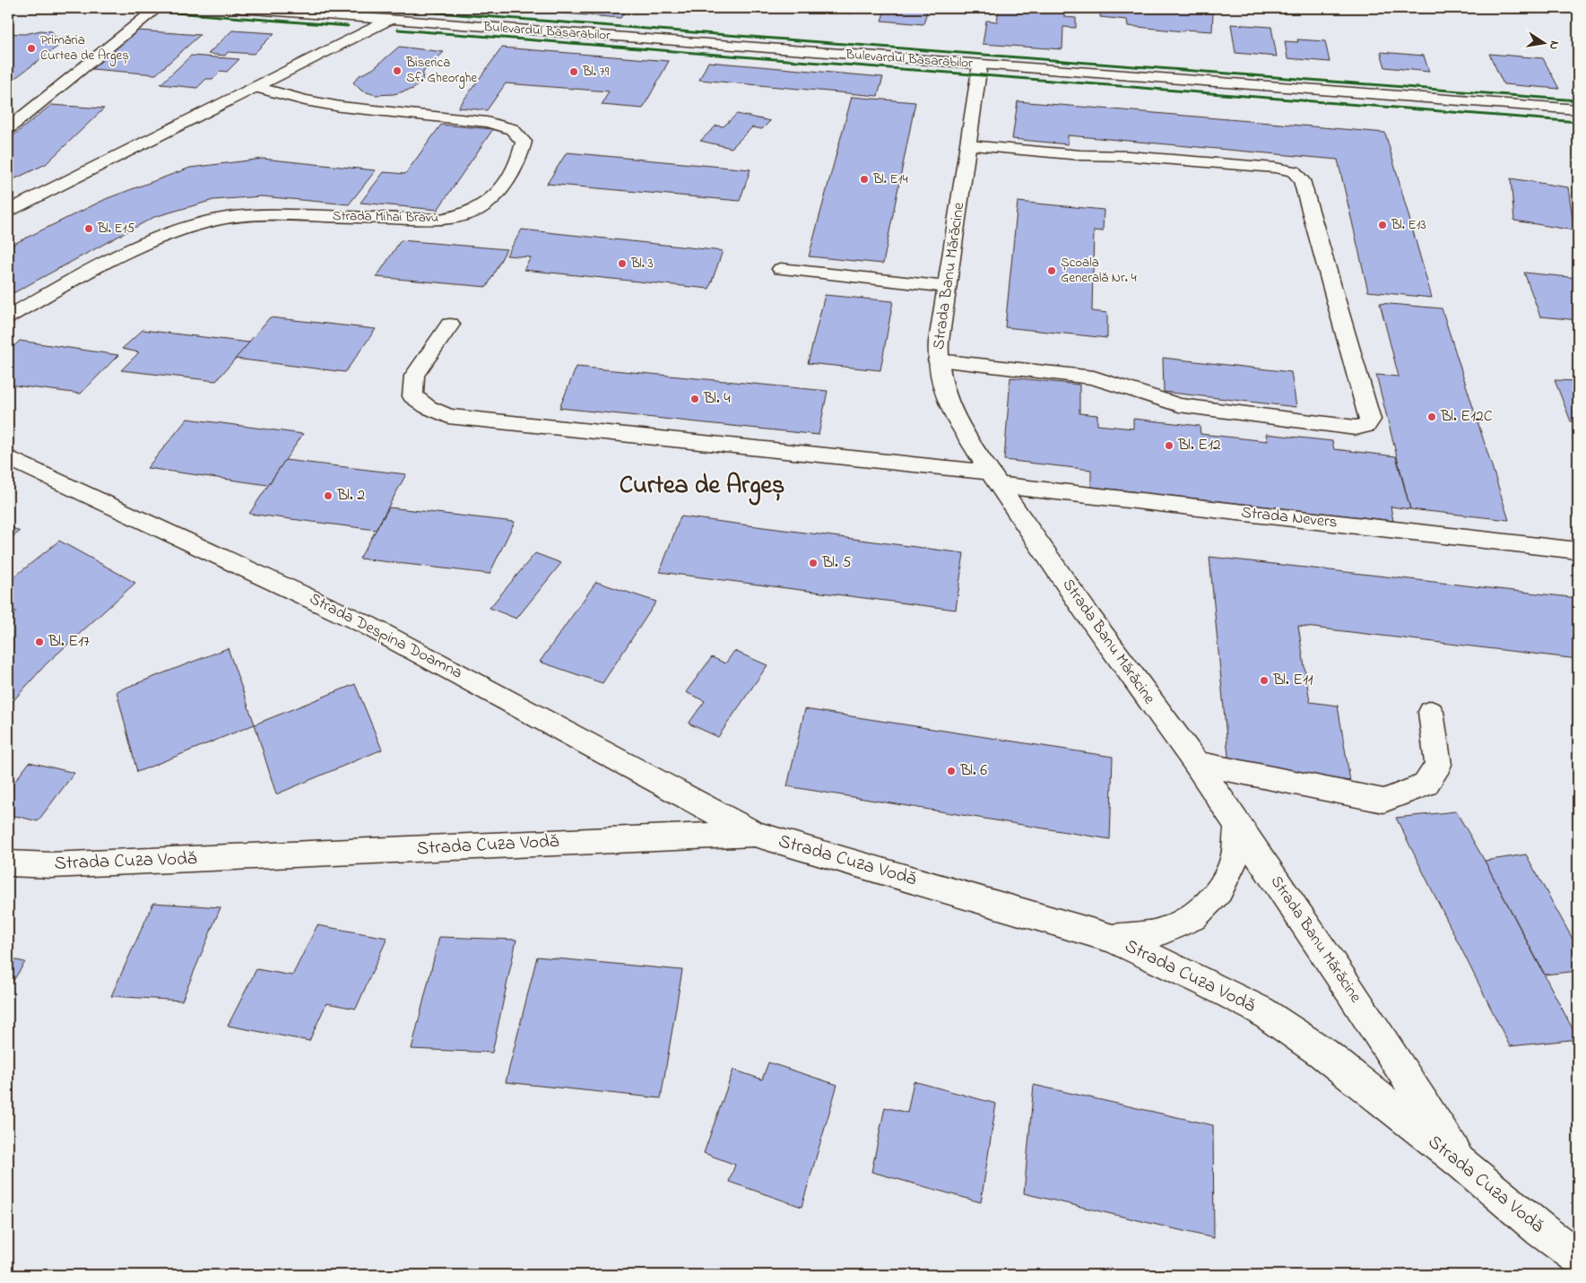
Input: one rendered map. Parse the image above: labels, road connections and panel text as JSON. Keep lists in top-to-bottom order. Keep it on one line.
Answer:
{"streets":{"street":["Bulevardul Basarabilor","Strada Mihai Bravu","Strada Banu Mărăcine","Strada Nevers","Strada Despina Doamna","Strada Cuza Vodă"]},"crossings":[["Bulevardul Basarabilor","Strada Banu Mărăcine"],["Strada Banu Mărăcine","Strada Nevers"],["Strada Banu Mărăcine","Strada Cuza Vodă"],["Strada Despina Doamna","Strada Cuza Vodă"]],"districts":["Curtea de Argeș"],"places":["Primăria Curtea de Argeș","Biserica Sf. Gheorghe","Bl. 79","Bl. E14","Bl. E13","Bl. E15","Bl. 3","Școala Generală Nr. 4","Bl. 4","Bl. E12C","Bl. E12","Bl. 2","Bl. 5","Bl. E17","Bl. E11","Bl. 6"],"north":"right"}
